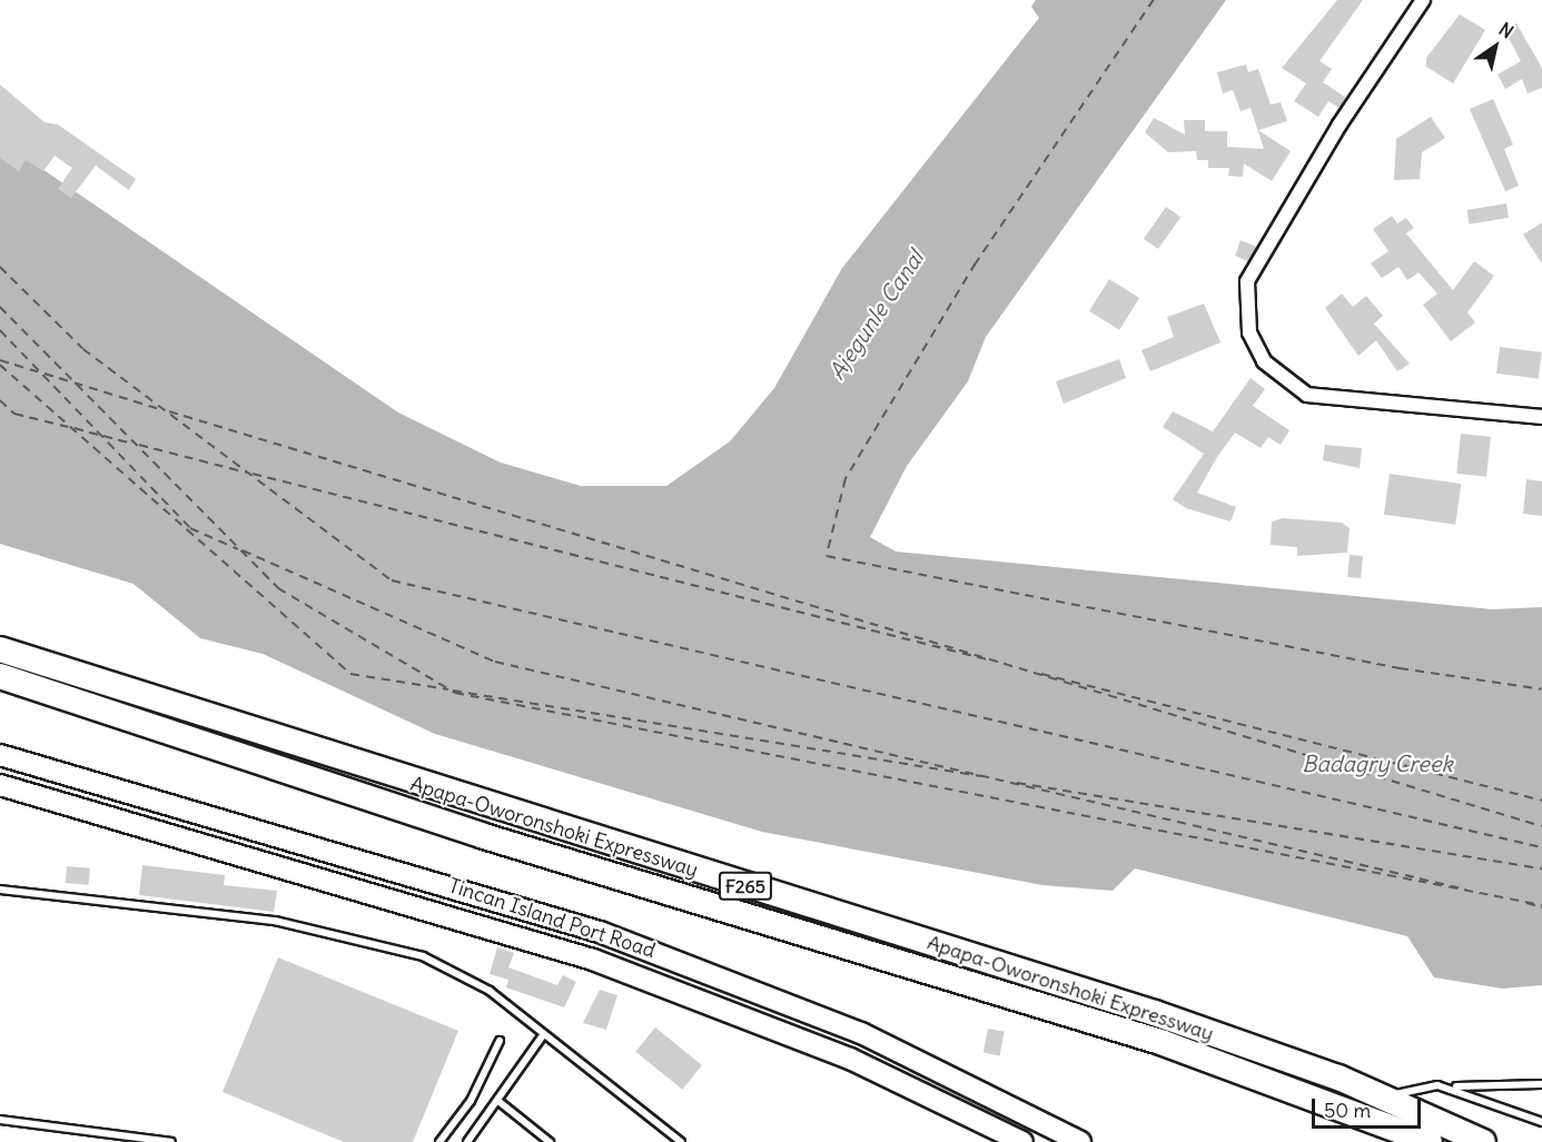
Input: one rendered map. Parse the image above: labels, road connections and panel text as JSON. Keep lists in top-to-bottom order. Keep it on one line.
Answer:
{"streets":{"highway":["Apapa-Oworonshoki Expressway","F265"],"street":["Tincan Island Port Road"]},"water":["Ajegunle Canal","Badagry Creek"],"scale_bar":"50 m","north":"top right"}
